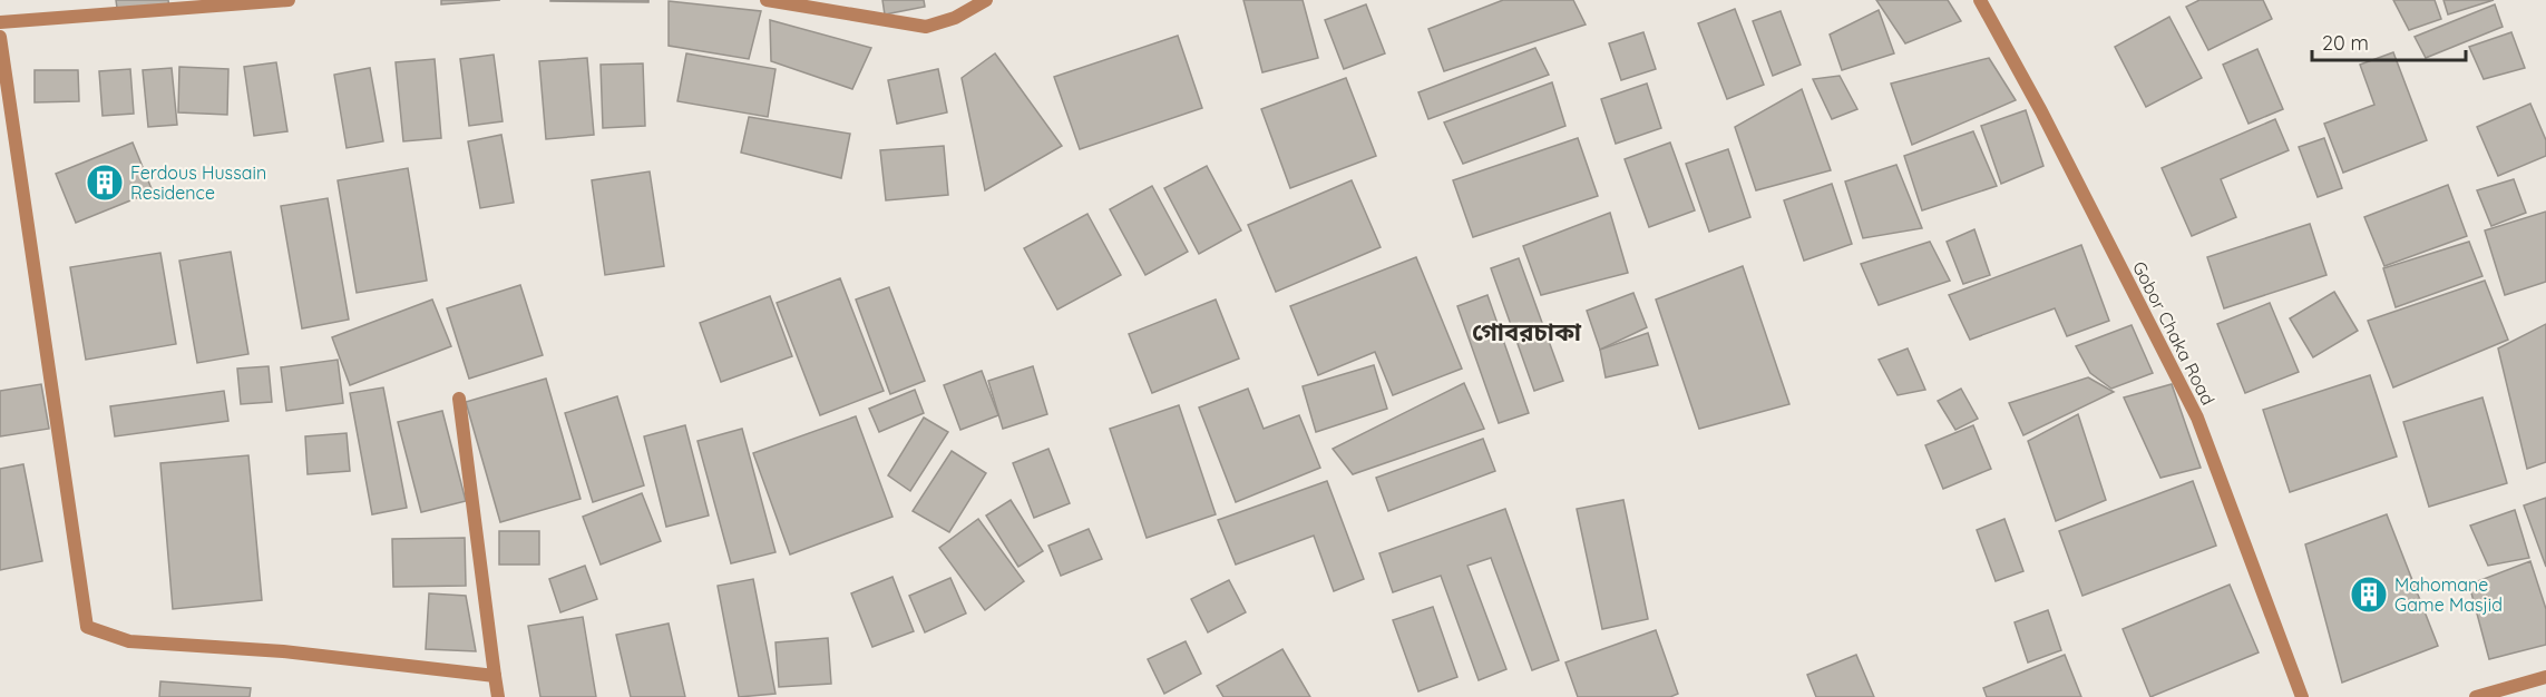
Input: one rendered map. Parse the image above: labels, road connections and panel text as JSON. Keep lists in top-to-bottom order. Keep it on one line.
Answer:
{"streets":{"street":["Gobor Chaka Road"]},"districts":["গোবরচাকা"],"places":{"building":["Ferdous Hussain Residence","Mahomane Game Masjid"]},"scale_bar":"20 m"}
